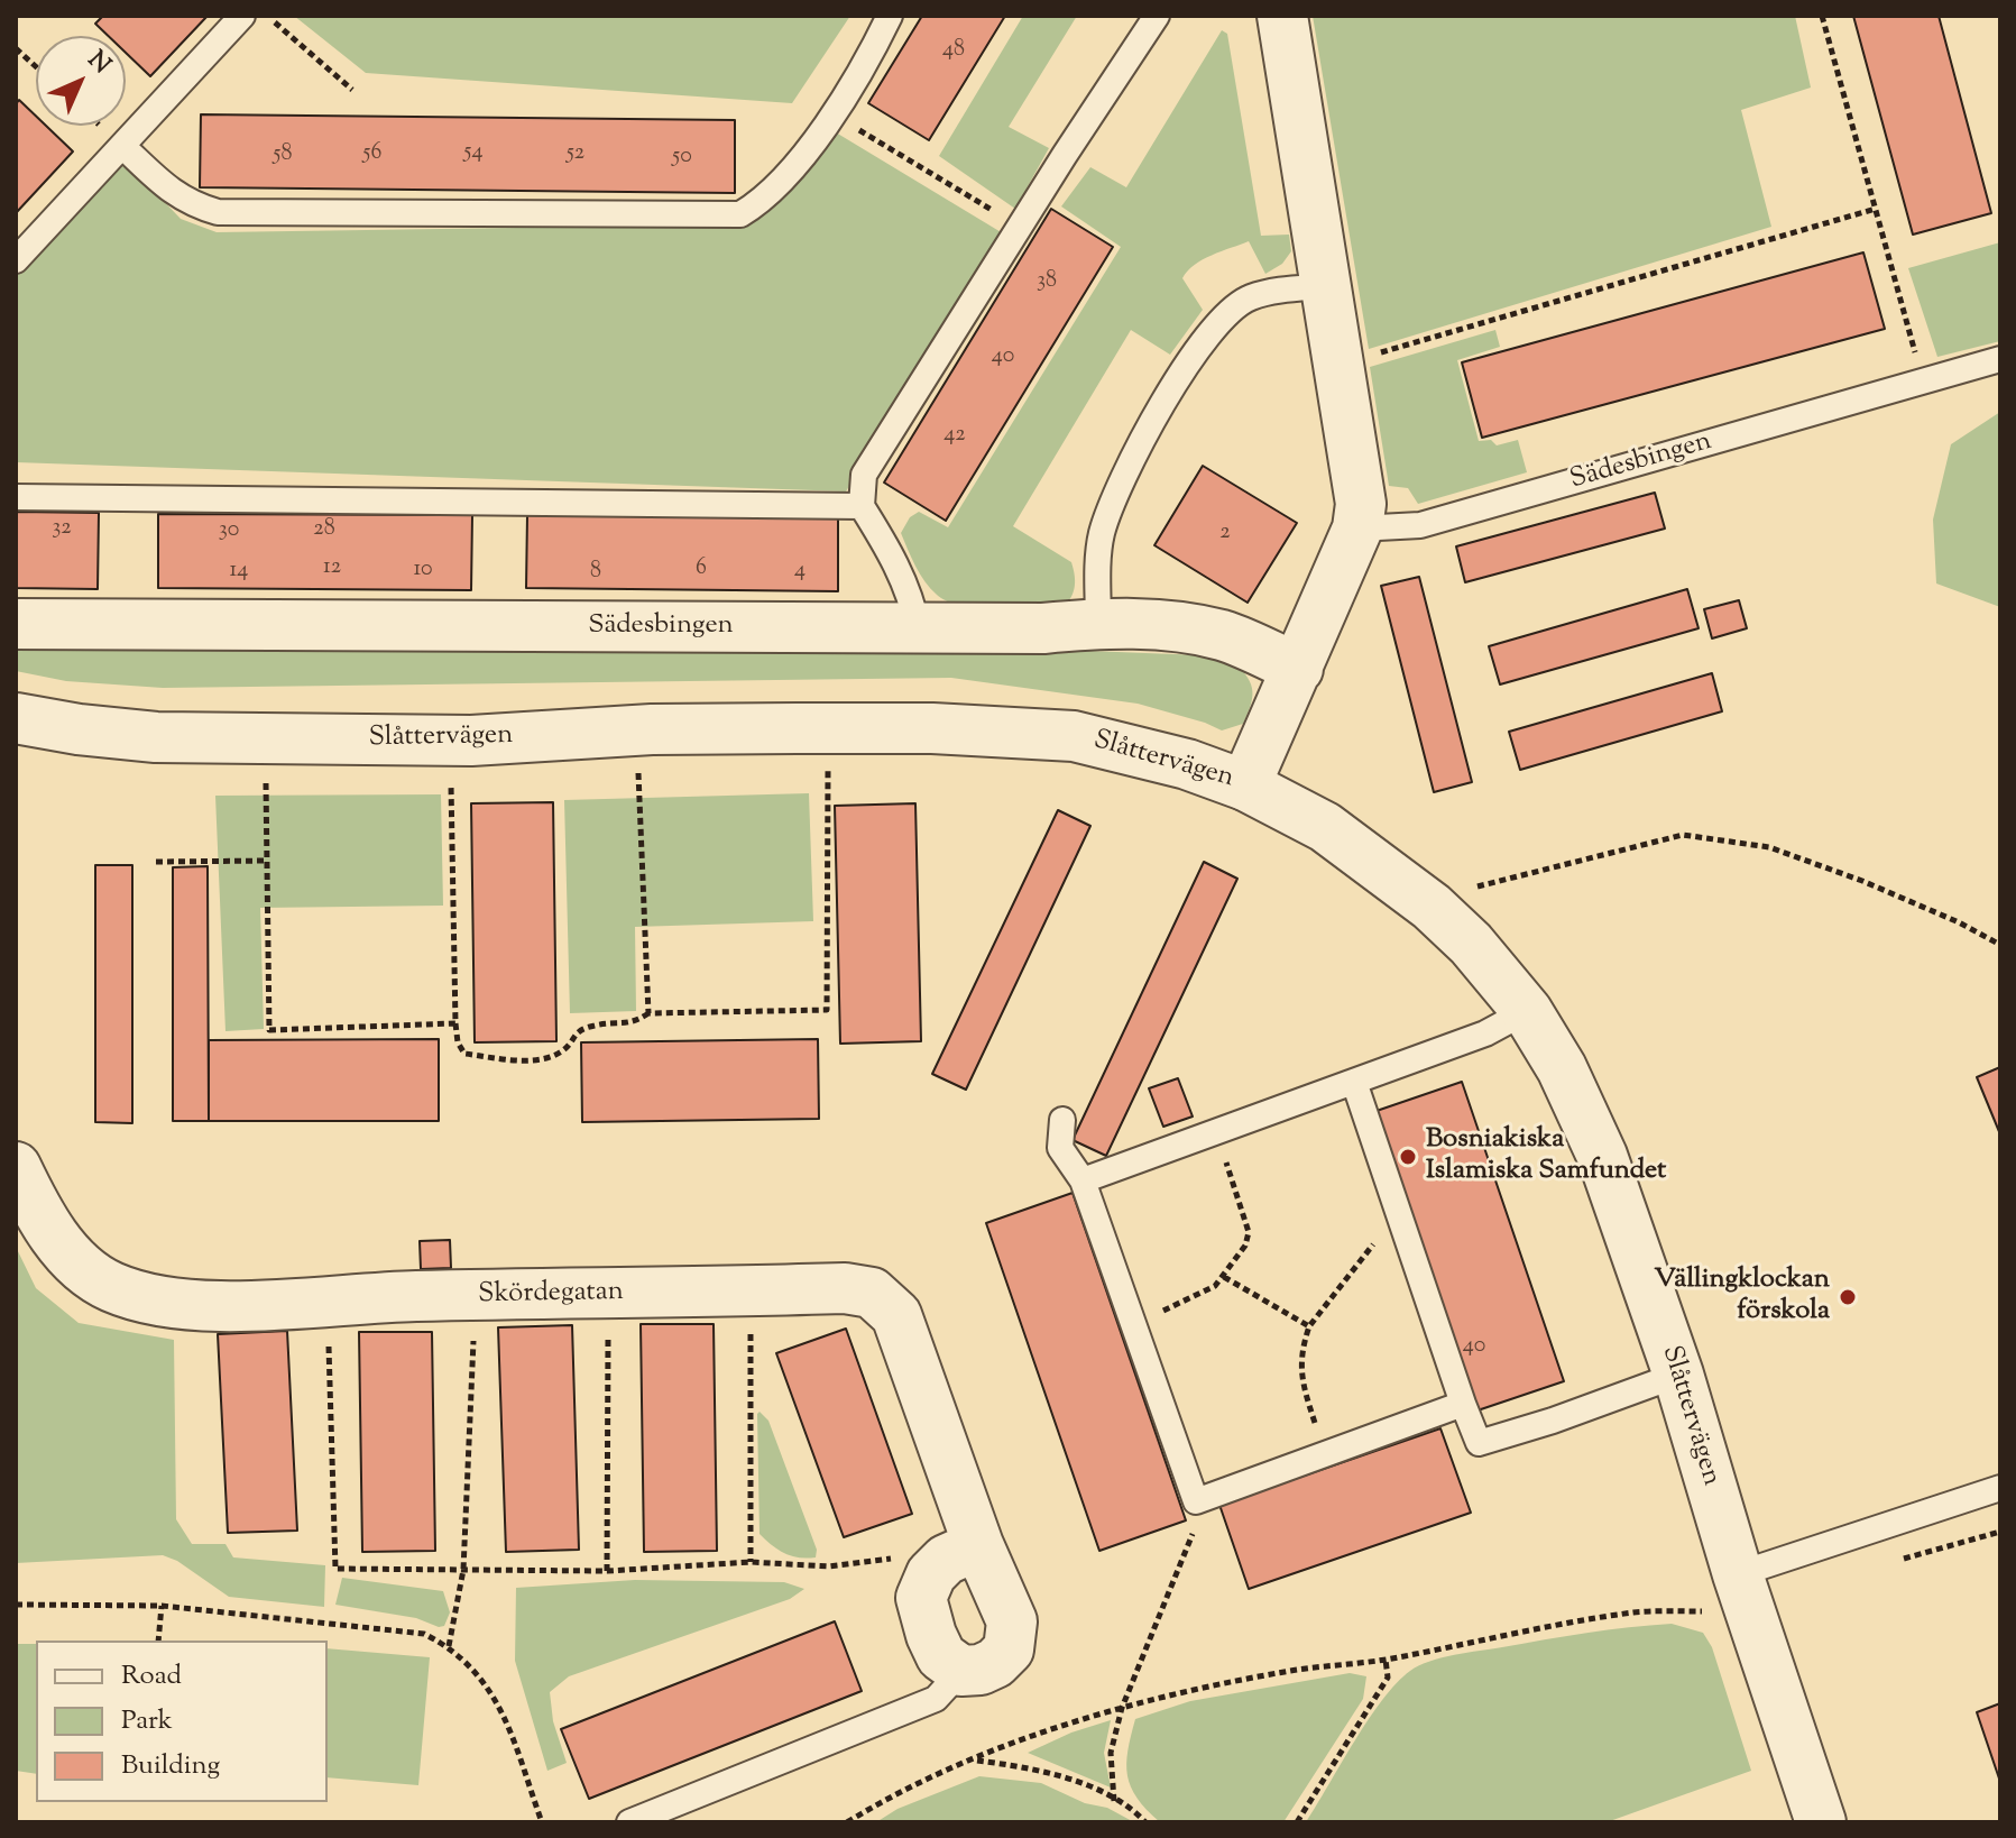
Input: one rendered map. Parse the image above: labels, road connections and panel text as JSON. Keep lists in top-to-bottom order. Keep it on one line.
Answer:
{"streets":{"street":["Sädesbingen","Slåttervägen","Skördegatan"]},"places":["Bosniakiska Islamiska Samfundet","Vällingklockan förskola"],"house_numbers":["48","54","56","52","58","50","38","40","42","32","28","30","2","12","6","10","14","4","8","40"],"legend":["Road","Park","Building"],"north":"top right"}
